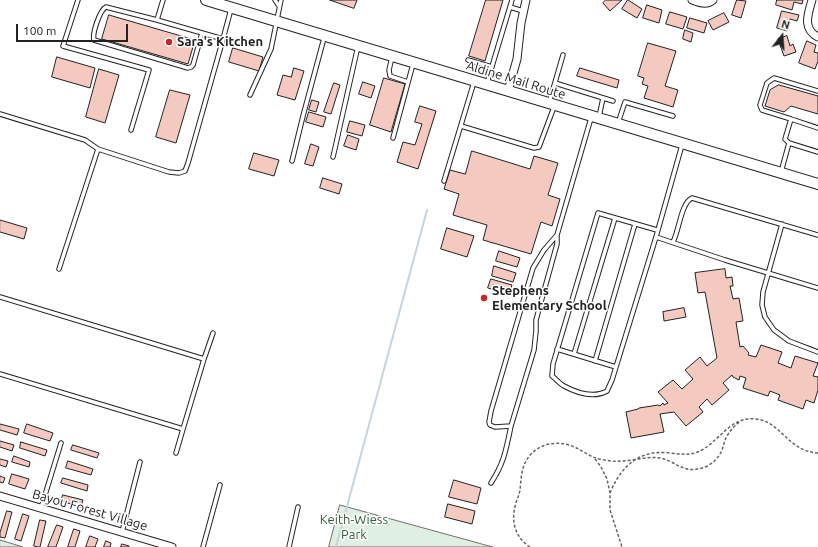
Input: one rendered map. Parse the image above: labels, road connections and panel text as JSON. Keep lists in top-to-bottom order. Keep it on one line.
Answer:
{"streets":{"main road":["Aldine Mail Route"],"street":["Bayou Forest Village"]},"parks":["Keith-Wiess Park"],"places":["Sara's Kitchen","Stephens Elementary School"],"scale_bar":"100 m","north":"top"}
